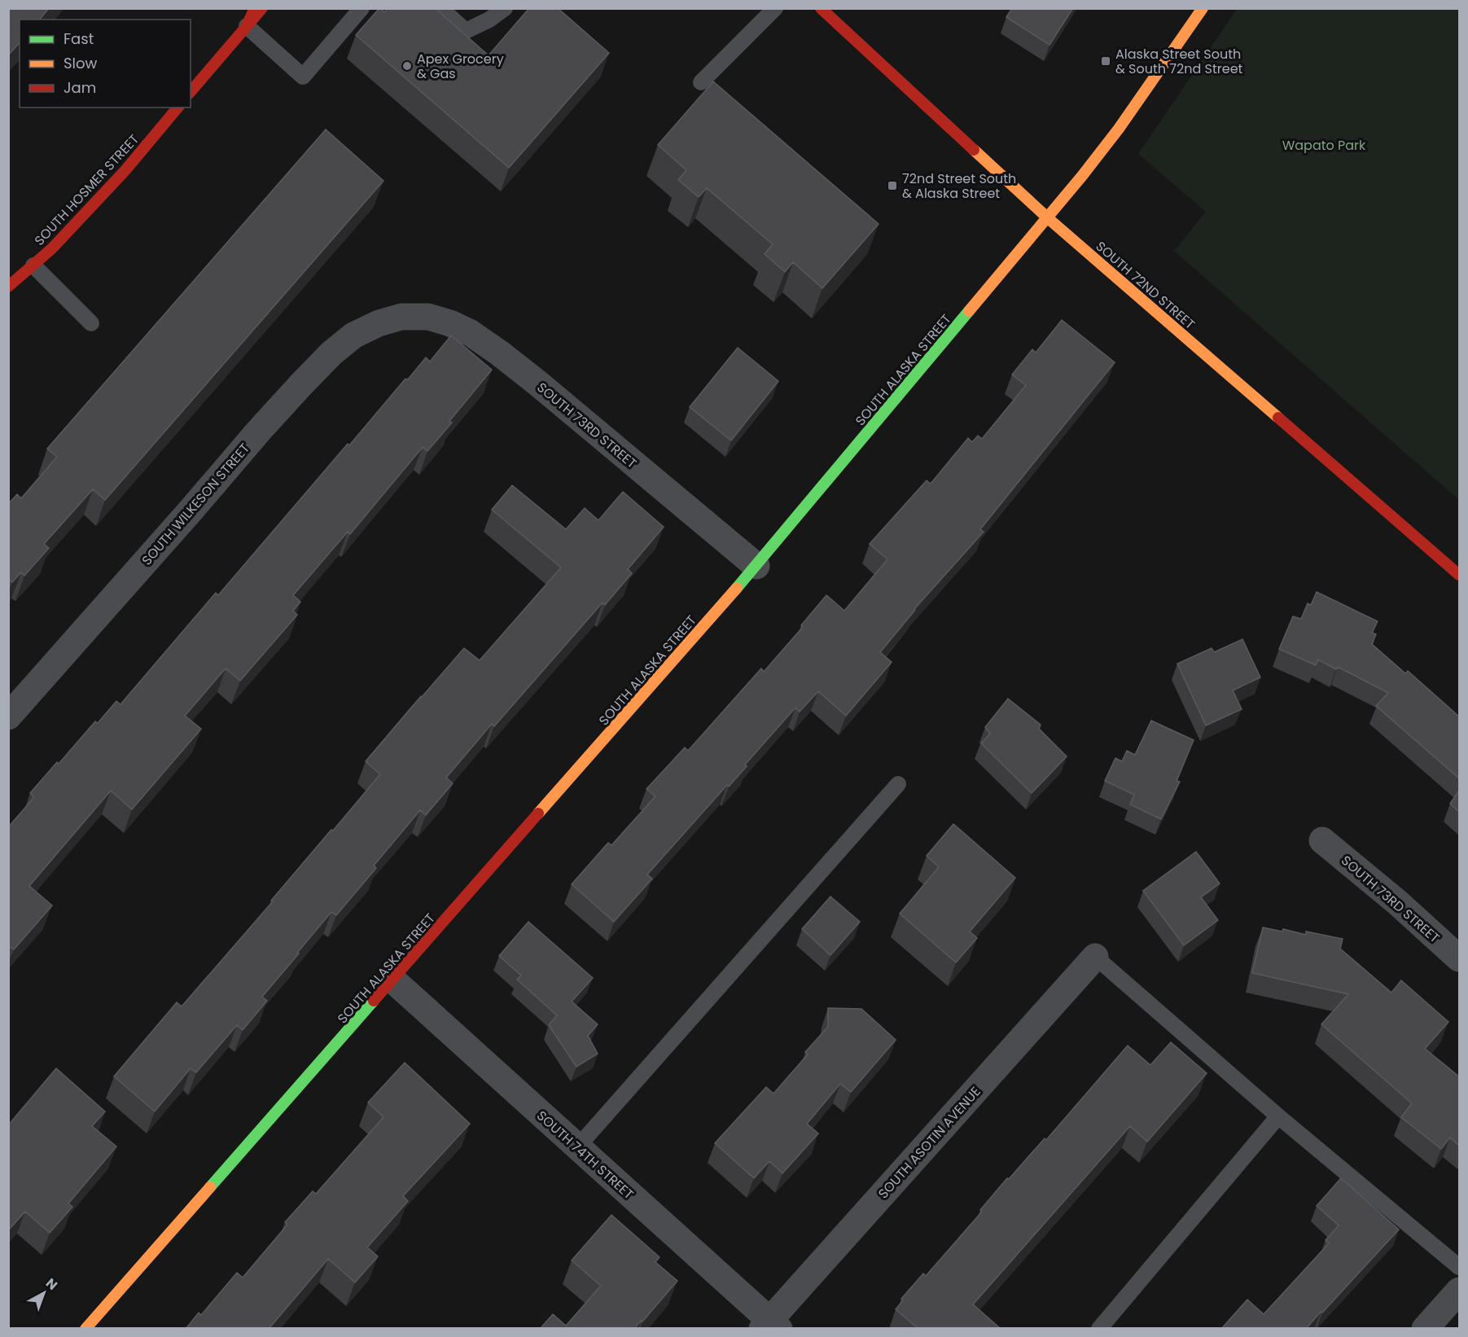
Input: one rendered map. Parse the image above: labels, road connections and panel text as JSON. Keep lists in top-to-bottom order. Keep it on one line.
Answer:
{"streets":{"street":["SOUTH HOSMER STREET","SOUTH 72ND STREET","SOUTH ALASKA STREET","SOUTH 73RD STREET","SOUTH WILKESON STREET","SOUTH ASOTIN AVENUE","SOUTH 74TH STREET"]},"crossings":[["SOUTH 72ND STREET","SOUTH ALASKA STREET"],["SOUTH ALASKA STREET","SOUTH 73RD STREET"],["SOUTH ALASKA STREET","SOUTH 74TH STREET"],["SOUTH 73RD STREET","SOUTH WILKESON STREET"],["SOUTH ASOTIN AVENUE","SOUTH 74TH STREET"]],"parks":["Wapato Park"],"places":{"transit":["Alaska Street South & South 72nd Street","72nd Street South & Alaska Street"],"other":["Apex Grocery & Gas"]},"legend":["Fast","Slow","Jam"],"north":"top right"}
